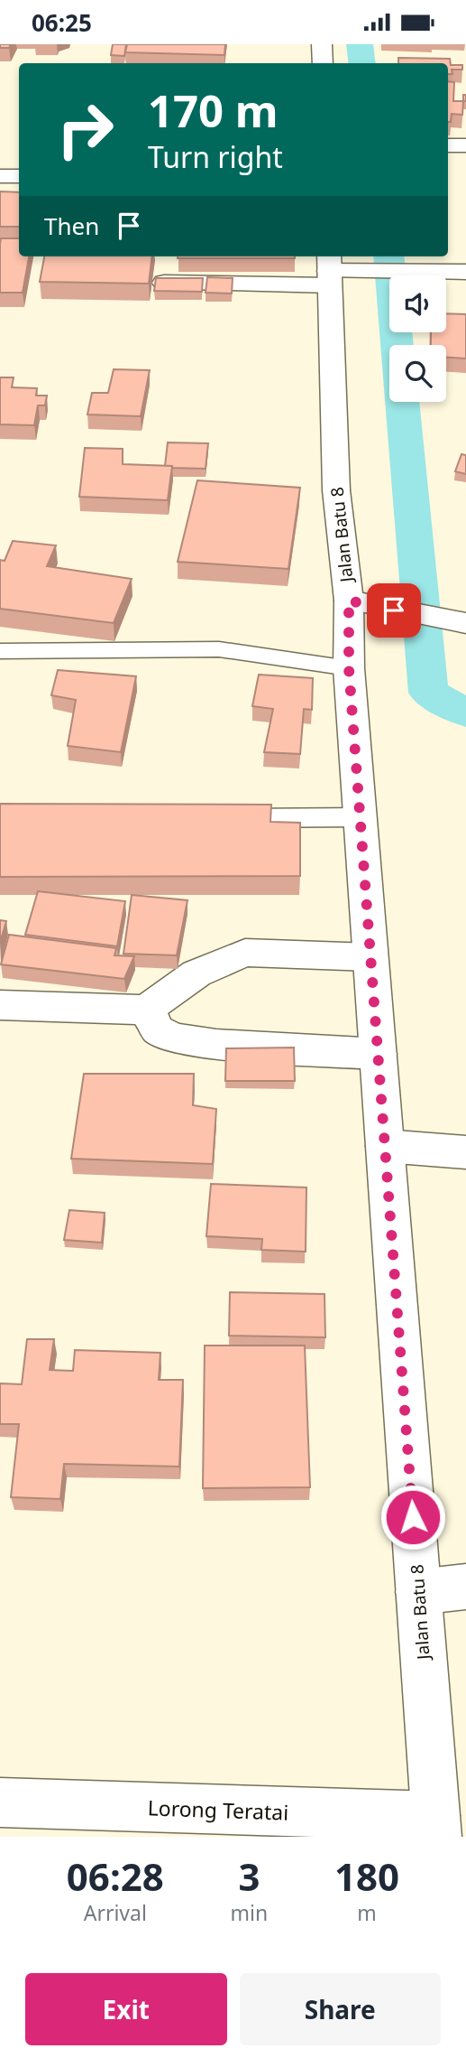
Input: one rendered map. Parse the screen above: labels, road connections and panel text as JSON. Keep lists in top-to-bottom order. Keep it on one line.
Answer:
{"streets":{"street":["Jalan Batu 8","Lorong Teratai"]},"crossings":[["Jalan Batu 8","Lorong Teratai"]],"page":{"status":"06:25","turn":["170 m","Turn right"],"then":"Then","eta":["06:28","Arrival","3","min","180","m"],"buttons":["Exit","Share"]}}
